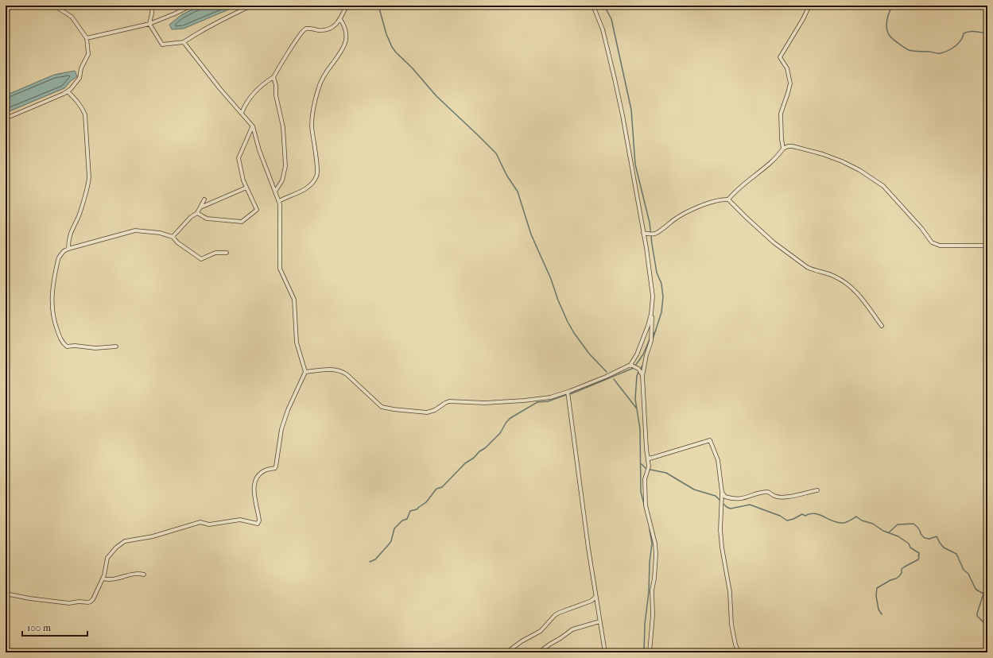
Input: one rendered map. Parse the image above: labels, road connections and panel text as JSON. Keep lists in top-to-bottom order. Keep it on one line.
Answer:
{"scale_bar":"100 m"}
